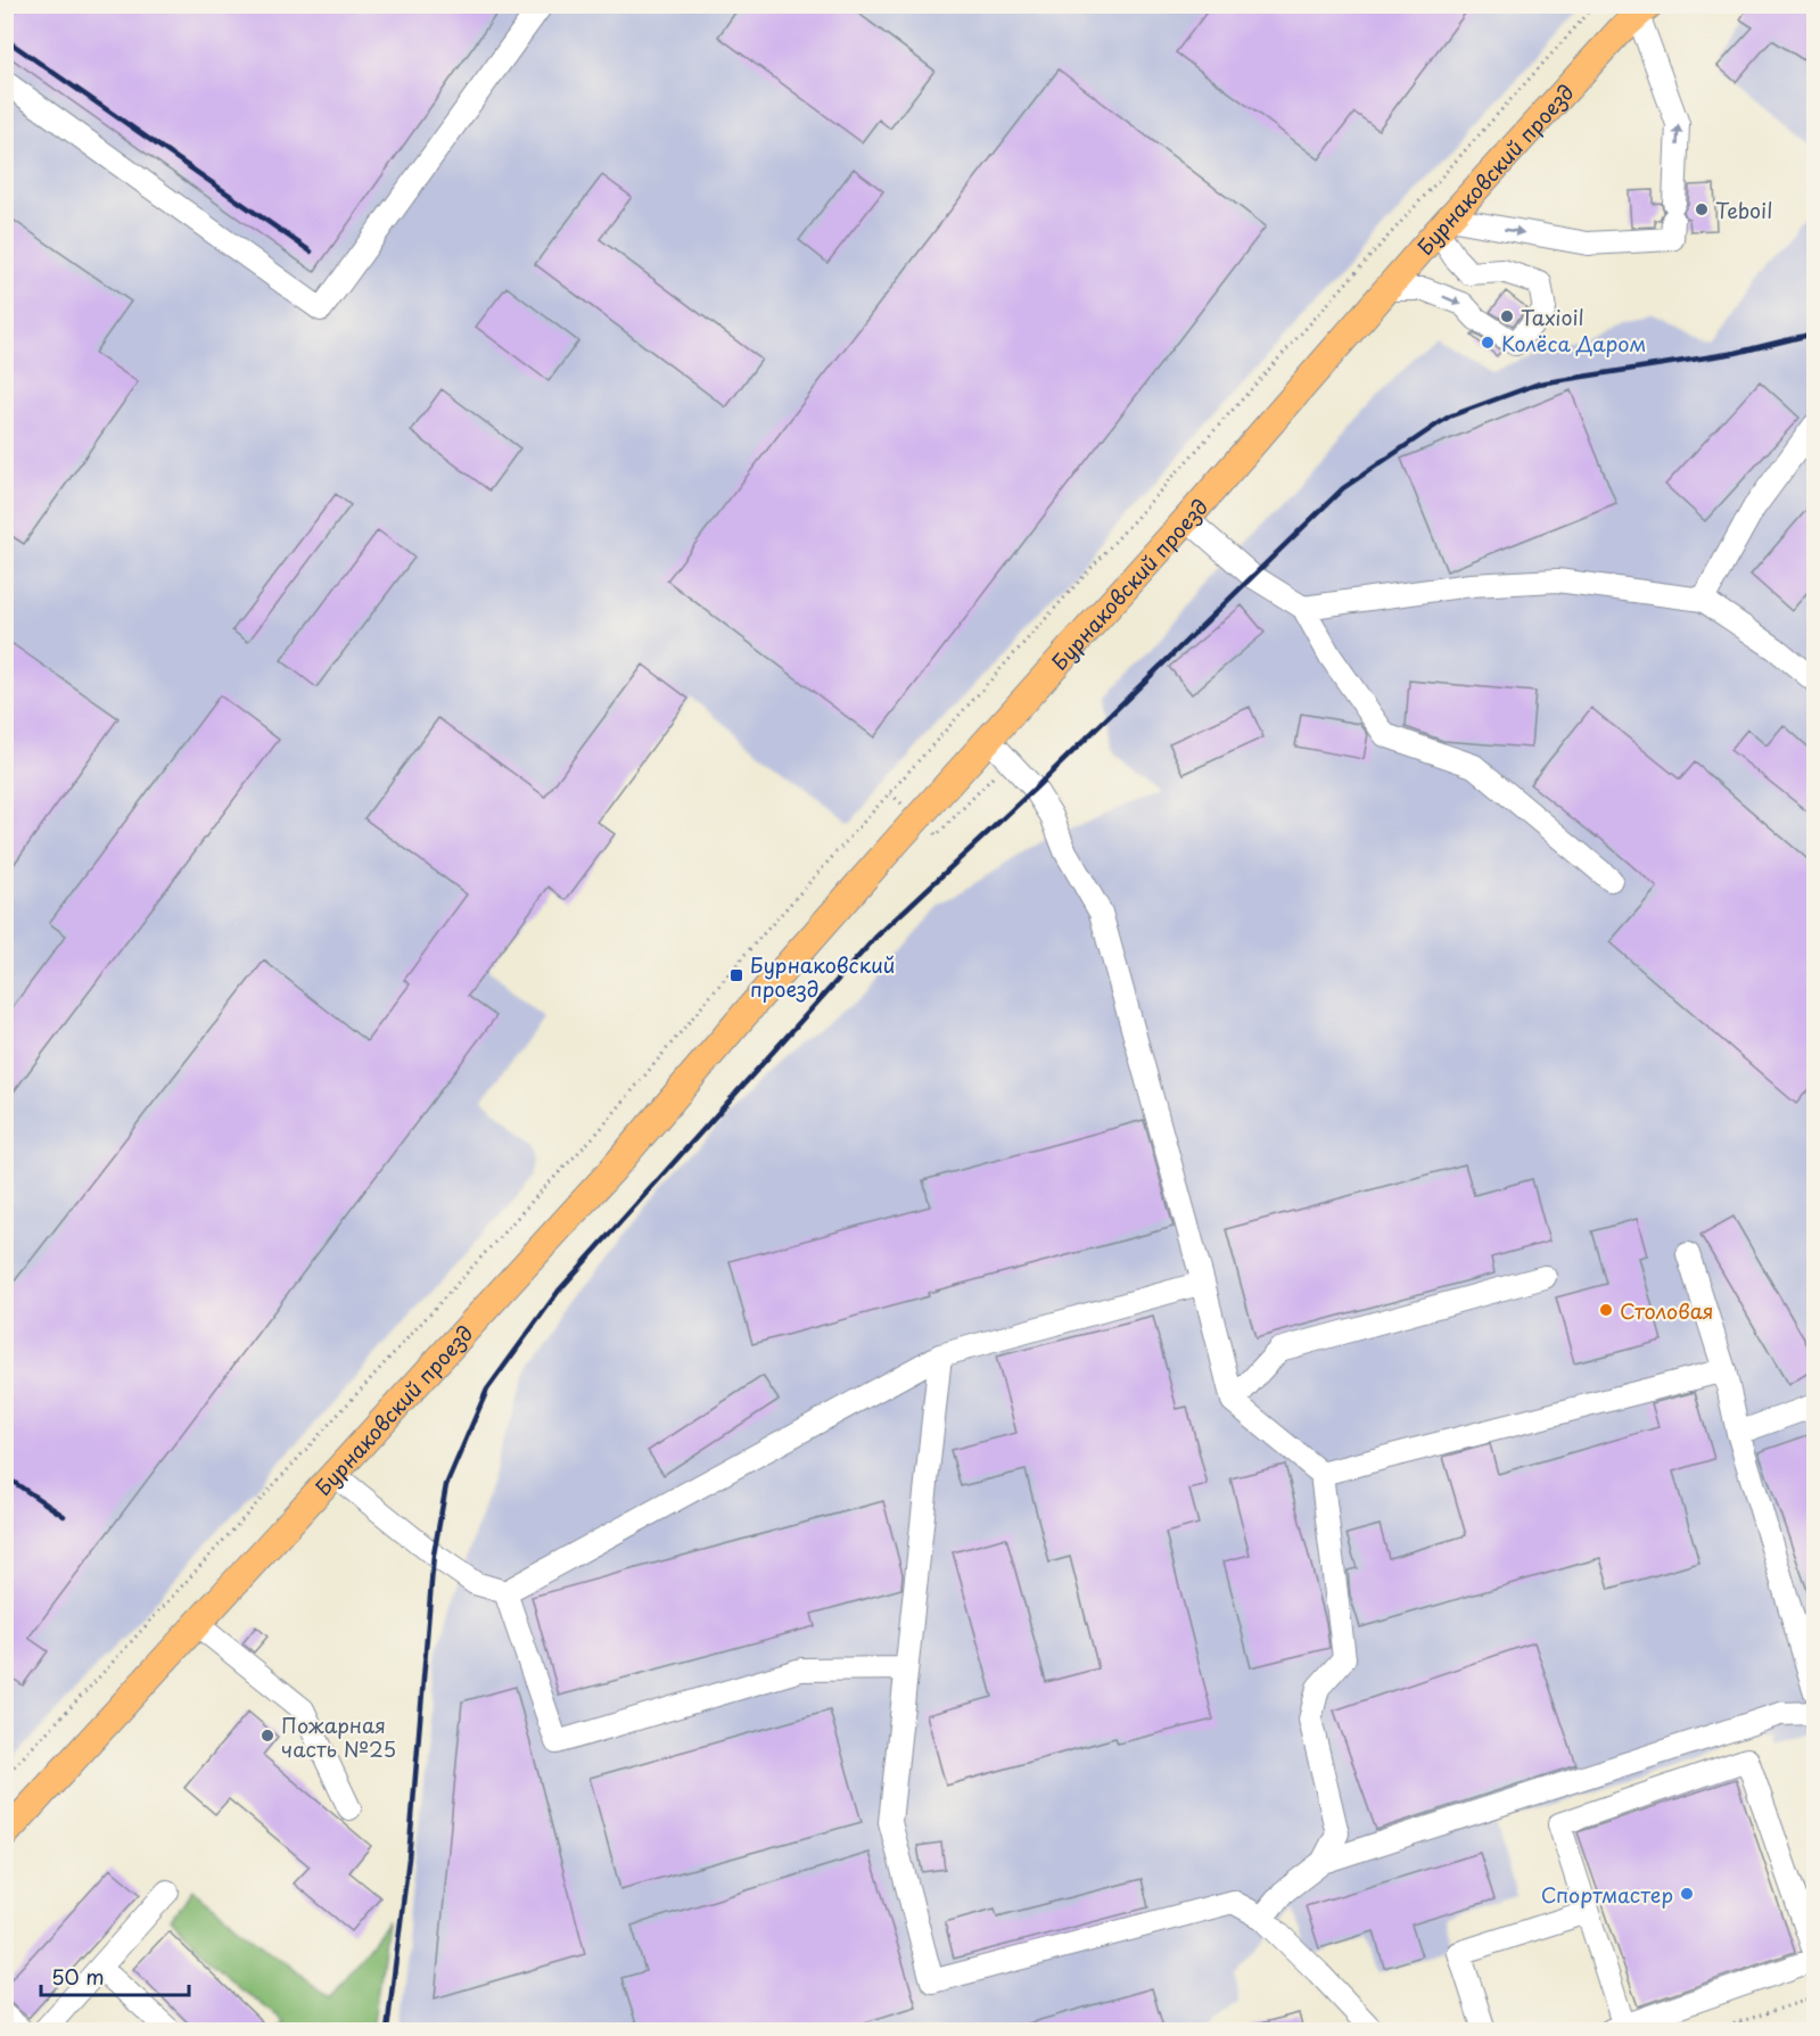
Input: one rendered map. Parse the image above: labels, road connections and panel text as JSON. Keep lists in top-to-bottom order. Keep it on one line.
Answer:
{"streets":{"main road":["Бурнаковский проезд"]},"places":{"other":["Teboil","Taxioil","Колёса Даром","Столовая","Пожарная часть №25","Спортмастер"],"transit":["Бурнаковский проезд"]},"scale_bar":"50 m"}
